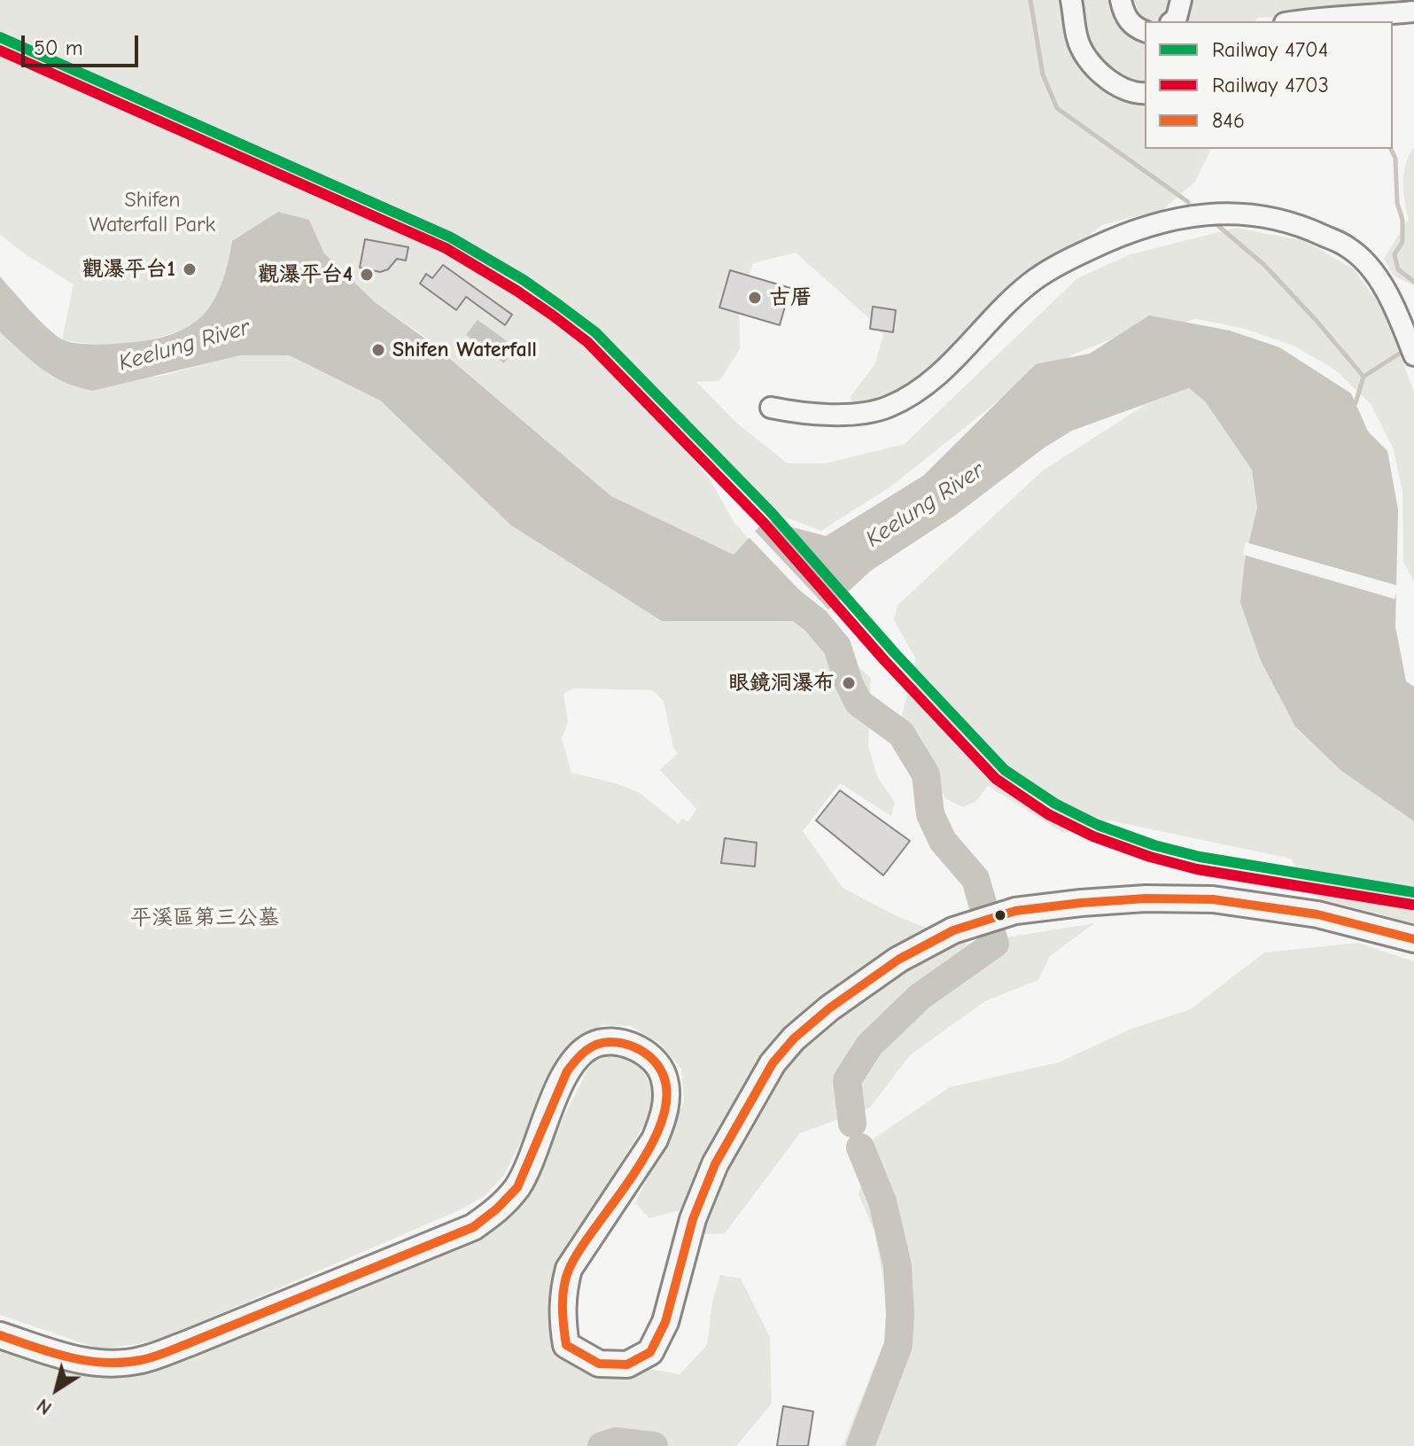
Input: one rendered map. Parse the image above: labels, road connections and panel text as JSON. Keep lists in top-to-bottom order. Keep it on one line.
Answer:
{"water":["Keelung River"],"parks":["Shifen Waterfall Park","平溪區第三公墓"],"places":["觀瀑平台1","觀瀑平台4","古厝","Shifen Waterfall","眼鏡洞瀑布"],"lines":["rail line 4704","rail line 4703","transit line 846"],"legend":["Railway 4704","Railway 4703","846"],"scale_bar":"50 m","north":"bottom left"}
